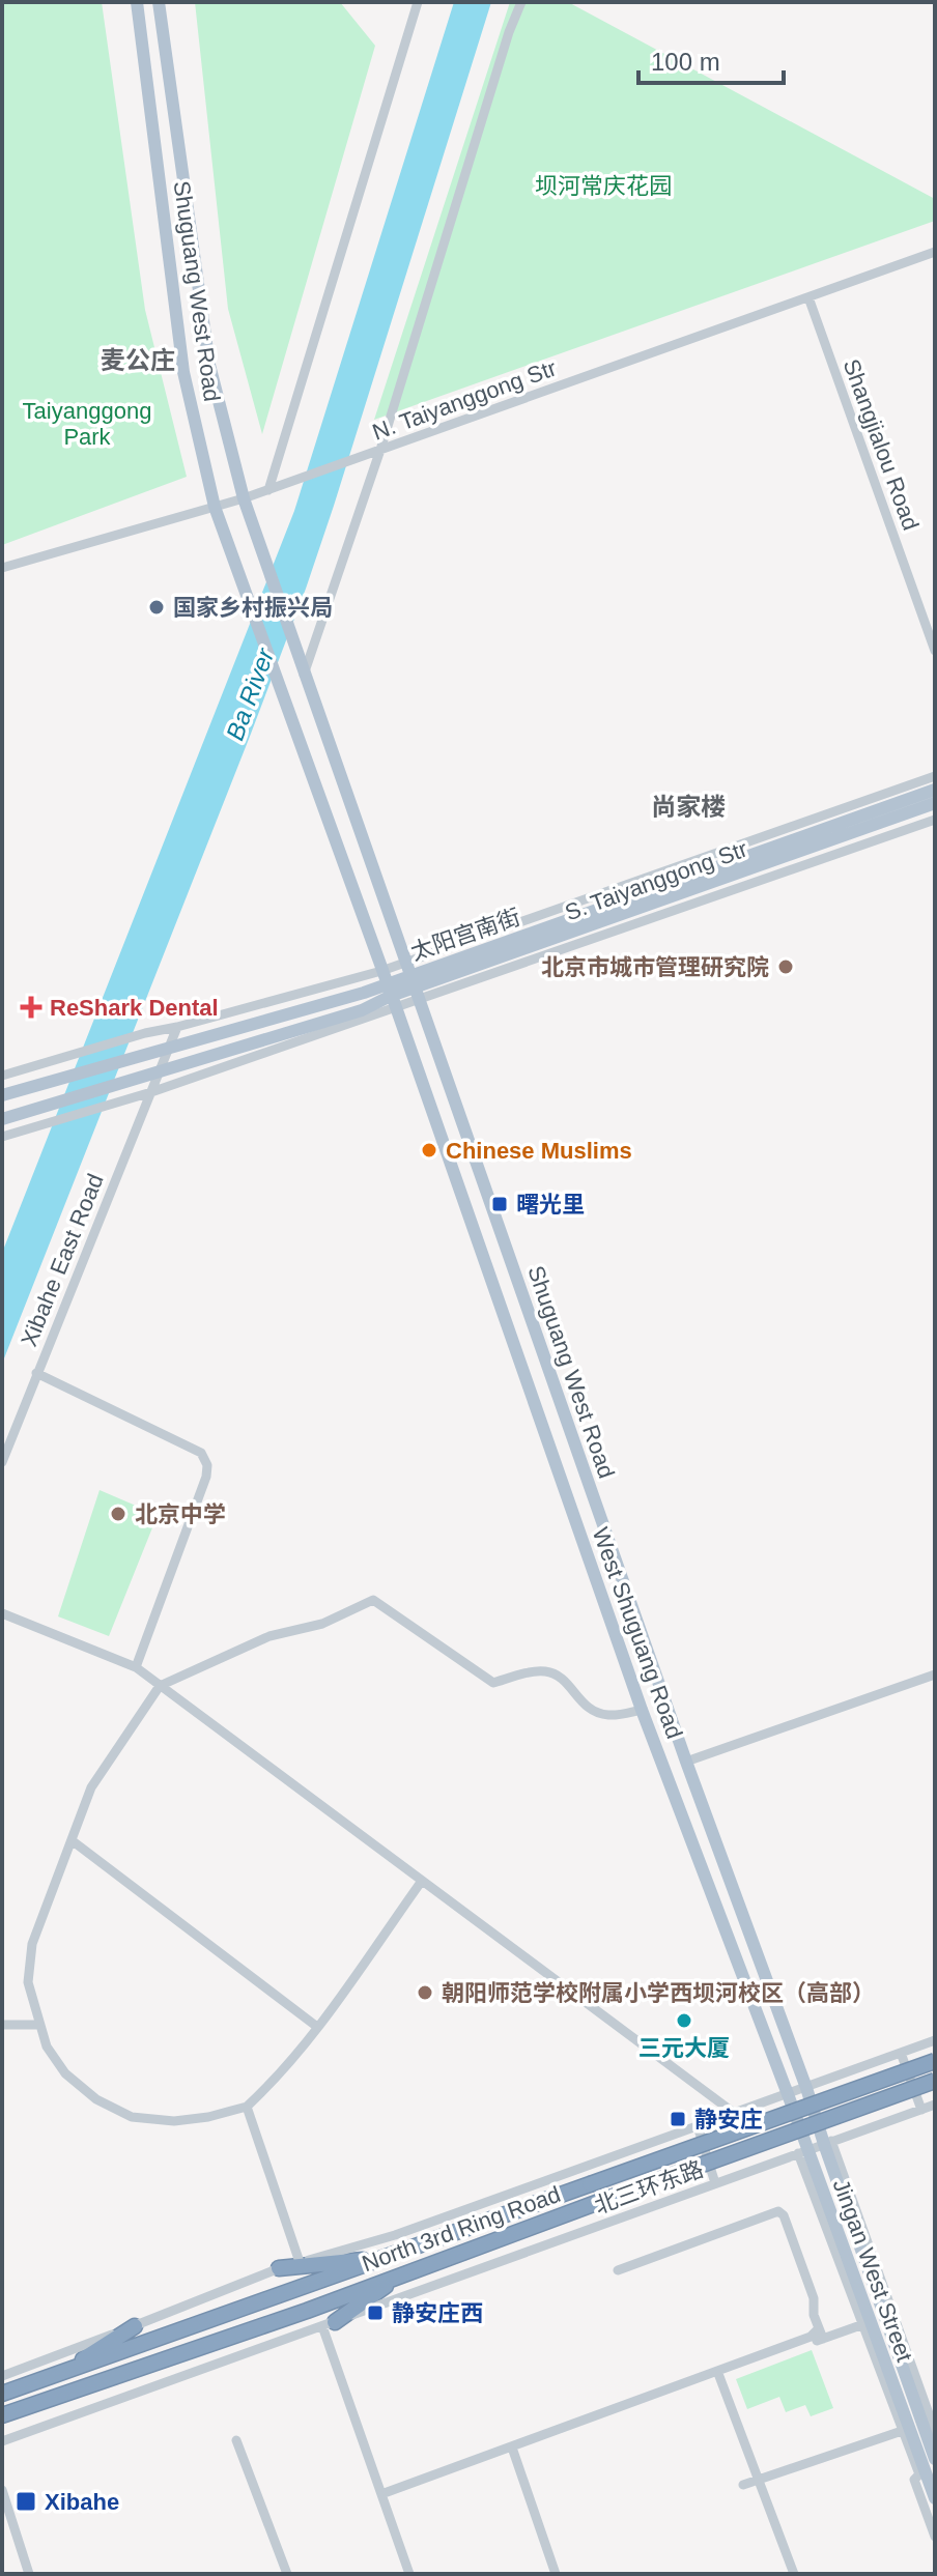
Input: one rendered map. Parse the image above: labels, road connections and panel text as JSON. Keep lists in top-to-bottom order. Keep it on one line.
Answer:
{"streets":{"highway":["North 3rd Ring Road"],"main road":["Shuguang West Road","S. Taiyanggong Str","太阳宫南街","West Shuguang Road","Jingan West Street"],"street":["N. Taiyanggong Str","Shangjialou Road","Xibahe East Road","北三环东路"]},"crossings":[["Shuguang West Road","N. Taiyanggong Str"],["Shuguang West Road","S. Taiyanggong Str"],["Shuguang West Road","太阳宫南街"],["Shuguang West Road","West Shuguang Road"],["Shuguang West Road","北三环东路"],["Shuguang West Road","Jingan West Street"],["N. Taiyanggong Str","Shangjialou Road"],["S. Taiyanggong Str","太阳宫南街"],["S. Taiyanggong Str","West Shuguang Road"],["太阳宫南街","Xibahe East Road"],["太阳宫南街","West Shuguang Road"],["West Shuguang Road","北三环东路"],["West Shuguang Road","Jingan West Street"],["北三环东路","Jingan West Street"]],"districts":["麦公庄","尚家楼"],"water":["Ba River"],"parks":["坝河常庆花园","Taiyanggong Park"],"places":{"other":["国家乡村振兴局","北京市城市管理研究院","Chinese Muslims","北京中学","朝阳师范学校附属小学西坝河校区（高部）","三元大厦"],"health":["ReShark Dental"],"transit":["曙光里","静安庄","静安庄西","Xibahe"]},"scale_bar":"100 m"}
